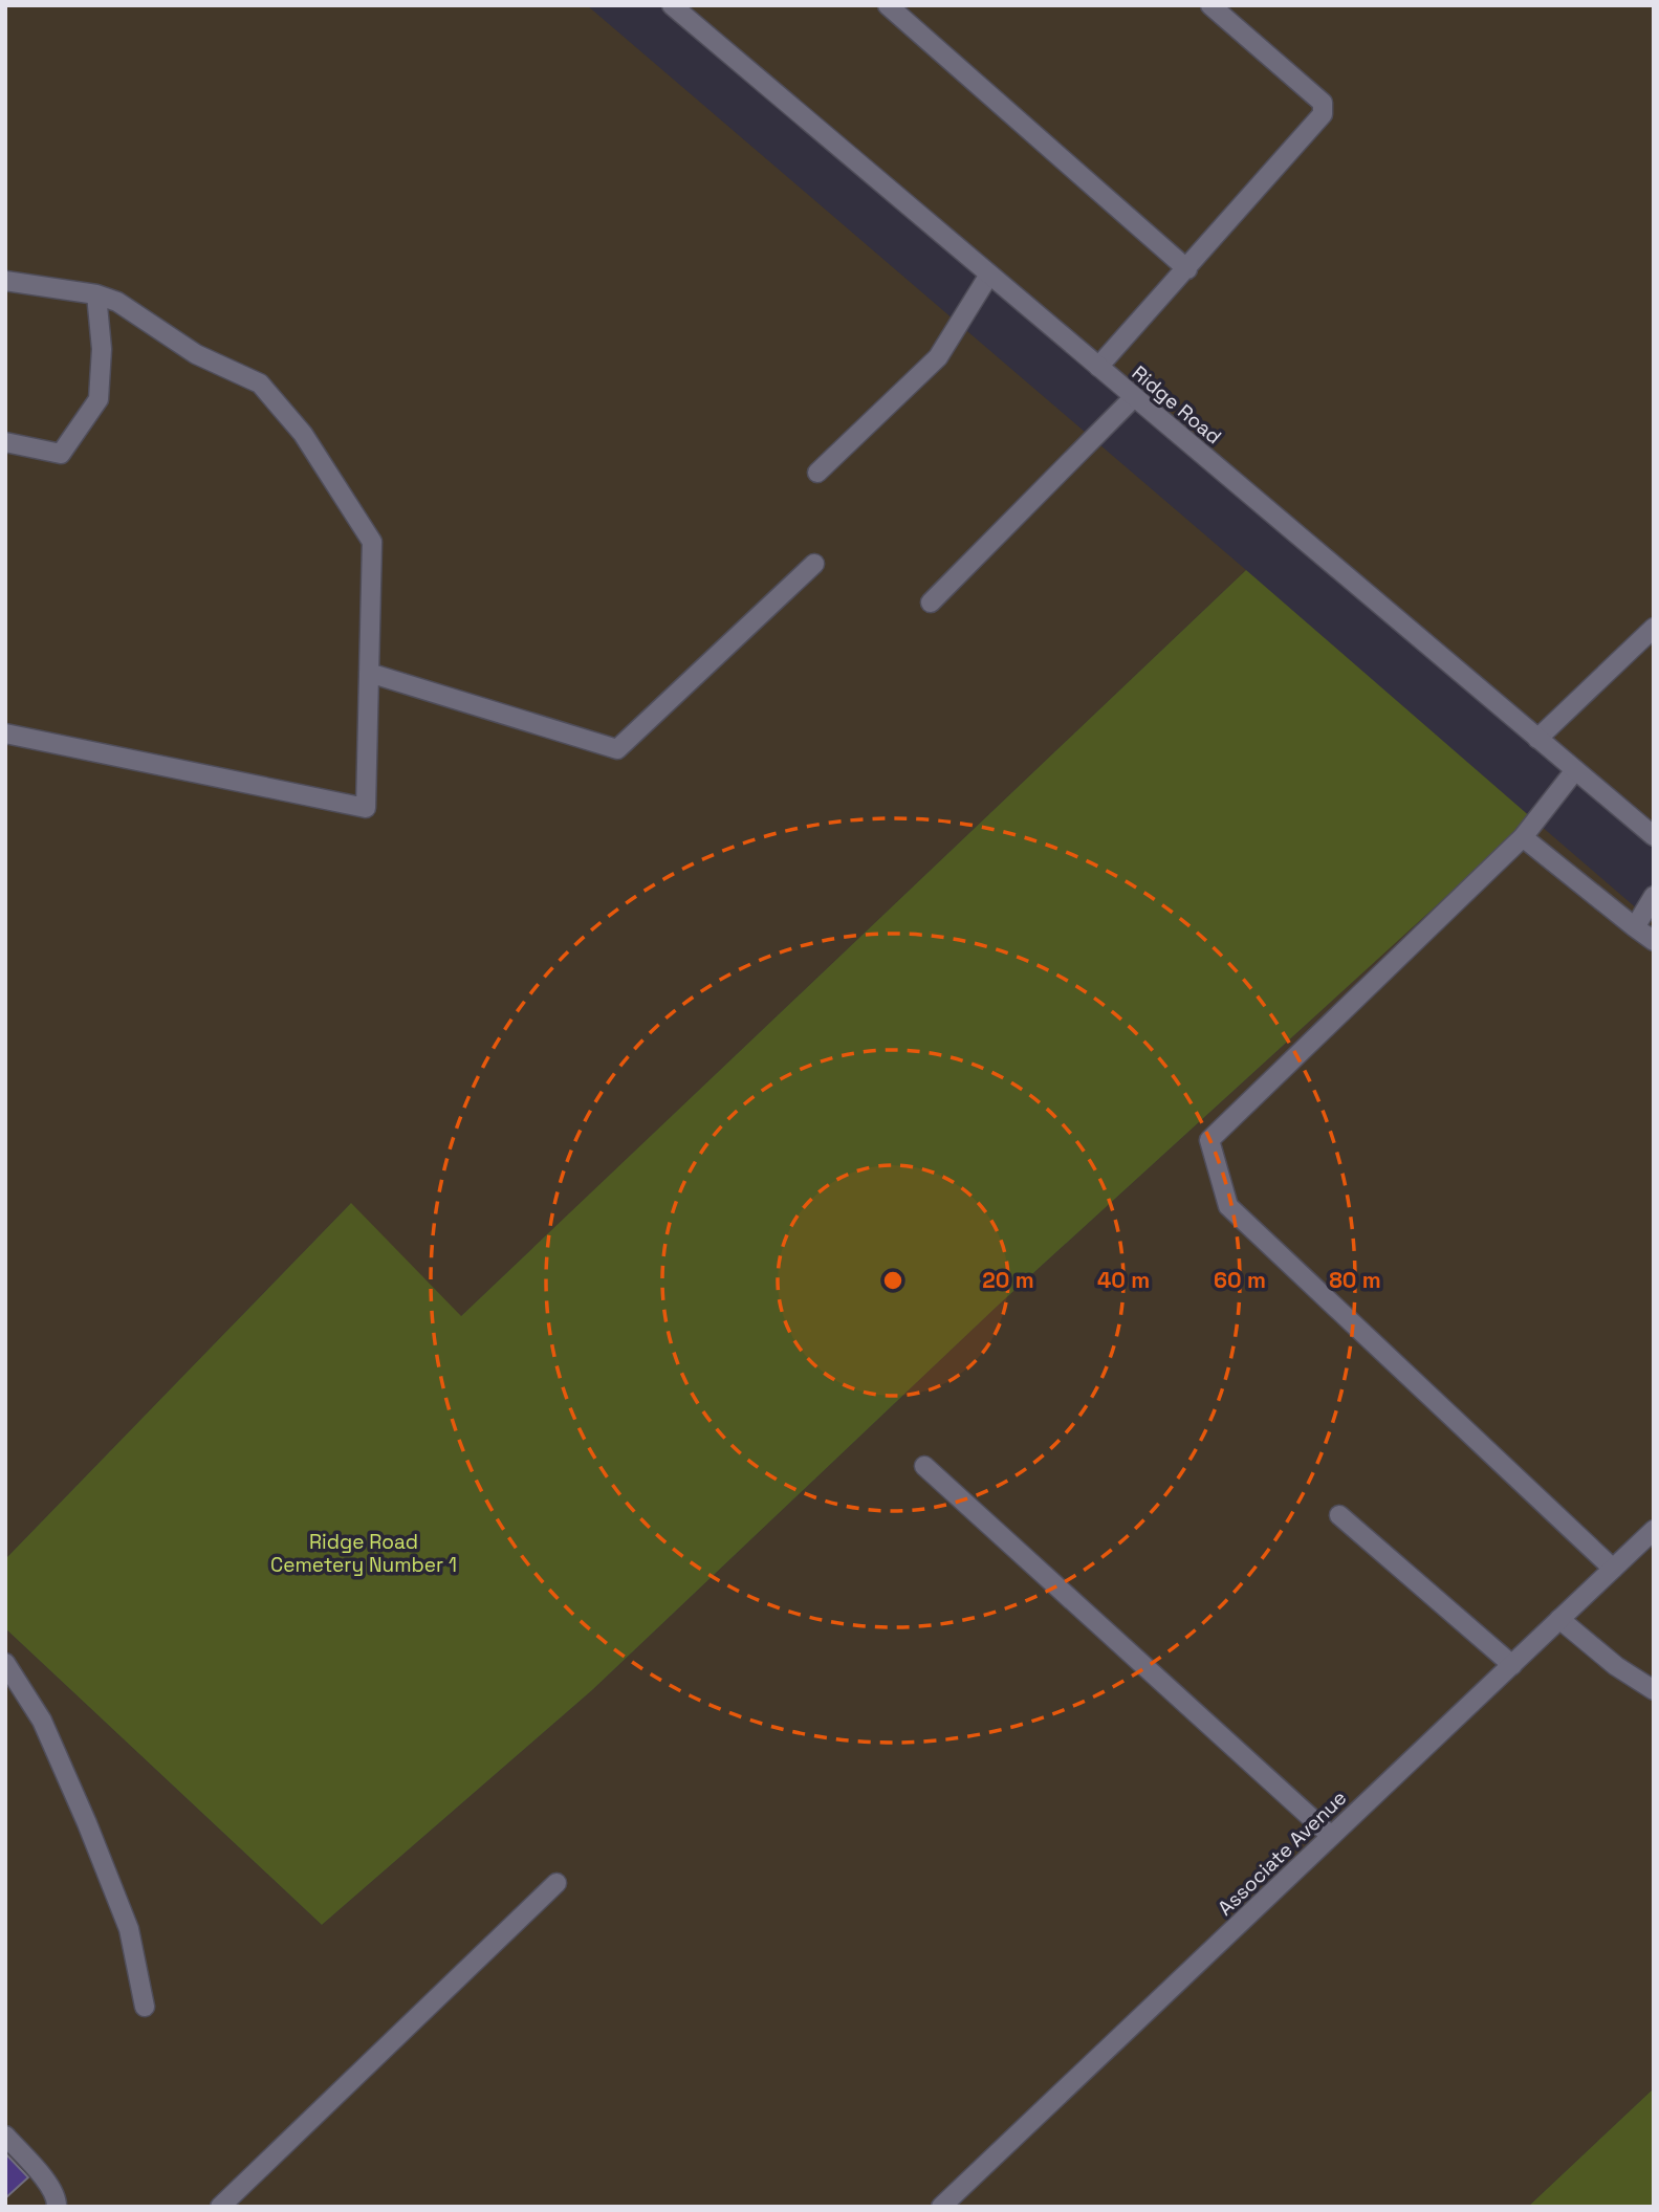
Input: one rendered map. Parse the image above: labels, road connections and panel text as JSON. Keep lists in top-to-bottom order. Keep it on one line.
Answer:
{"streets":{"main road":["Ridge Road","Associate Avenue"]},"parks":["Ridge Road Cemetery Number 1"],"rings":["20 m","40 m","60 m","80 m"]}
